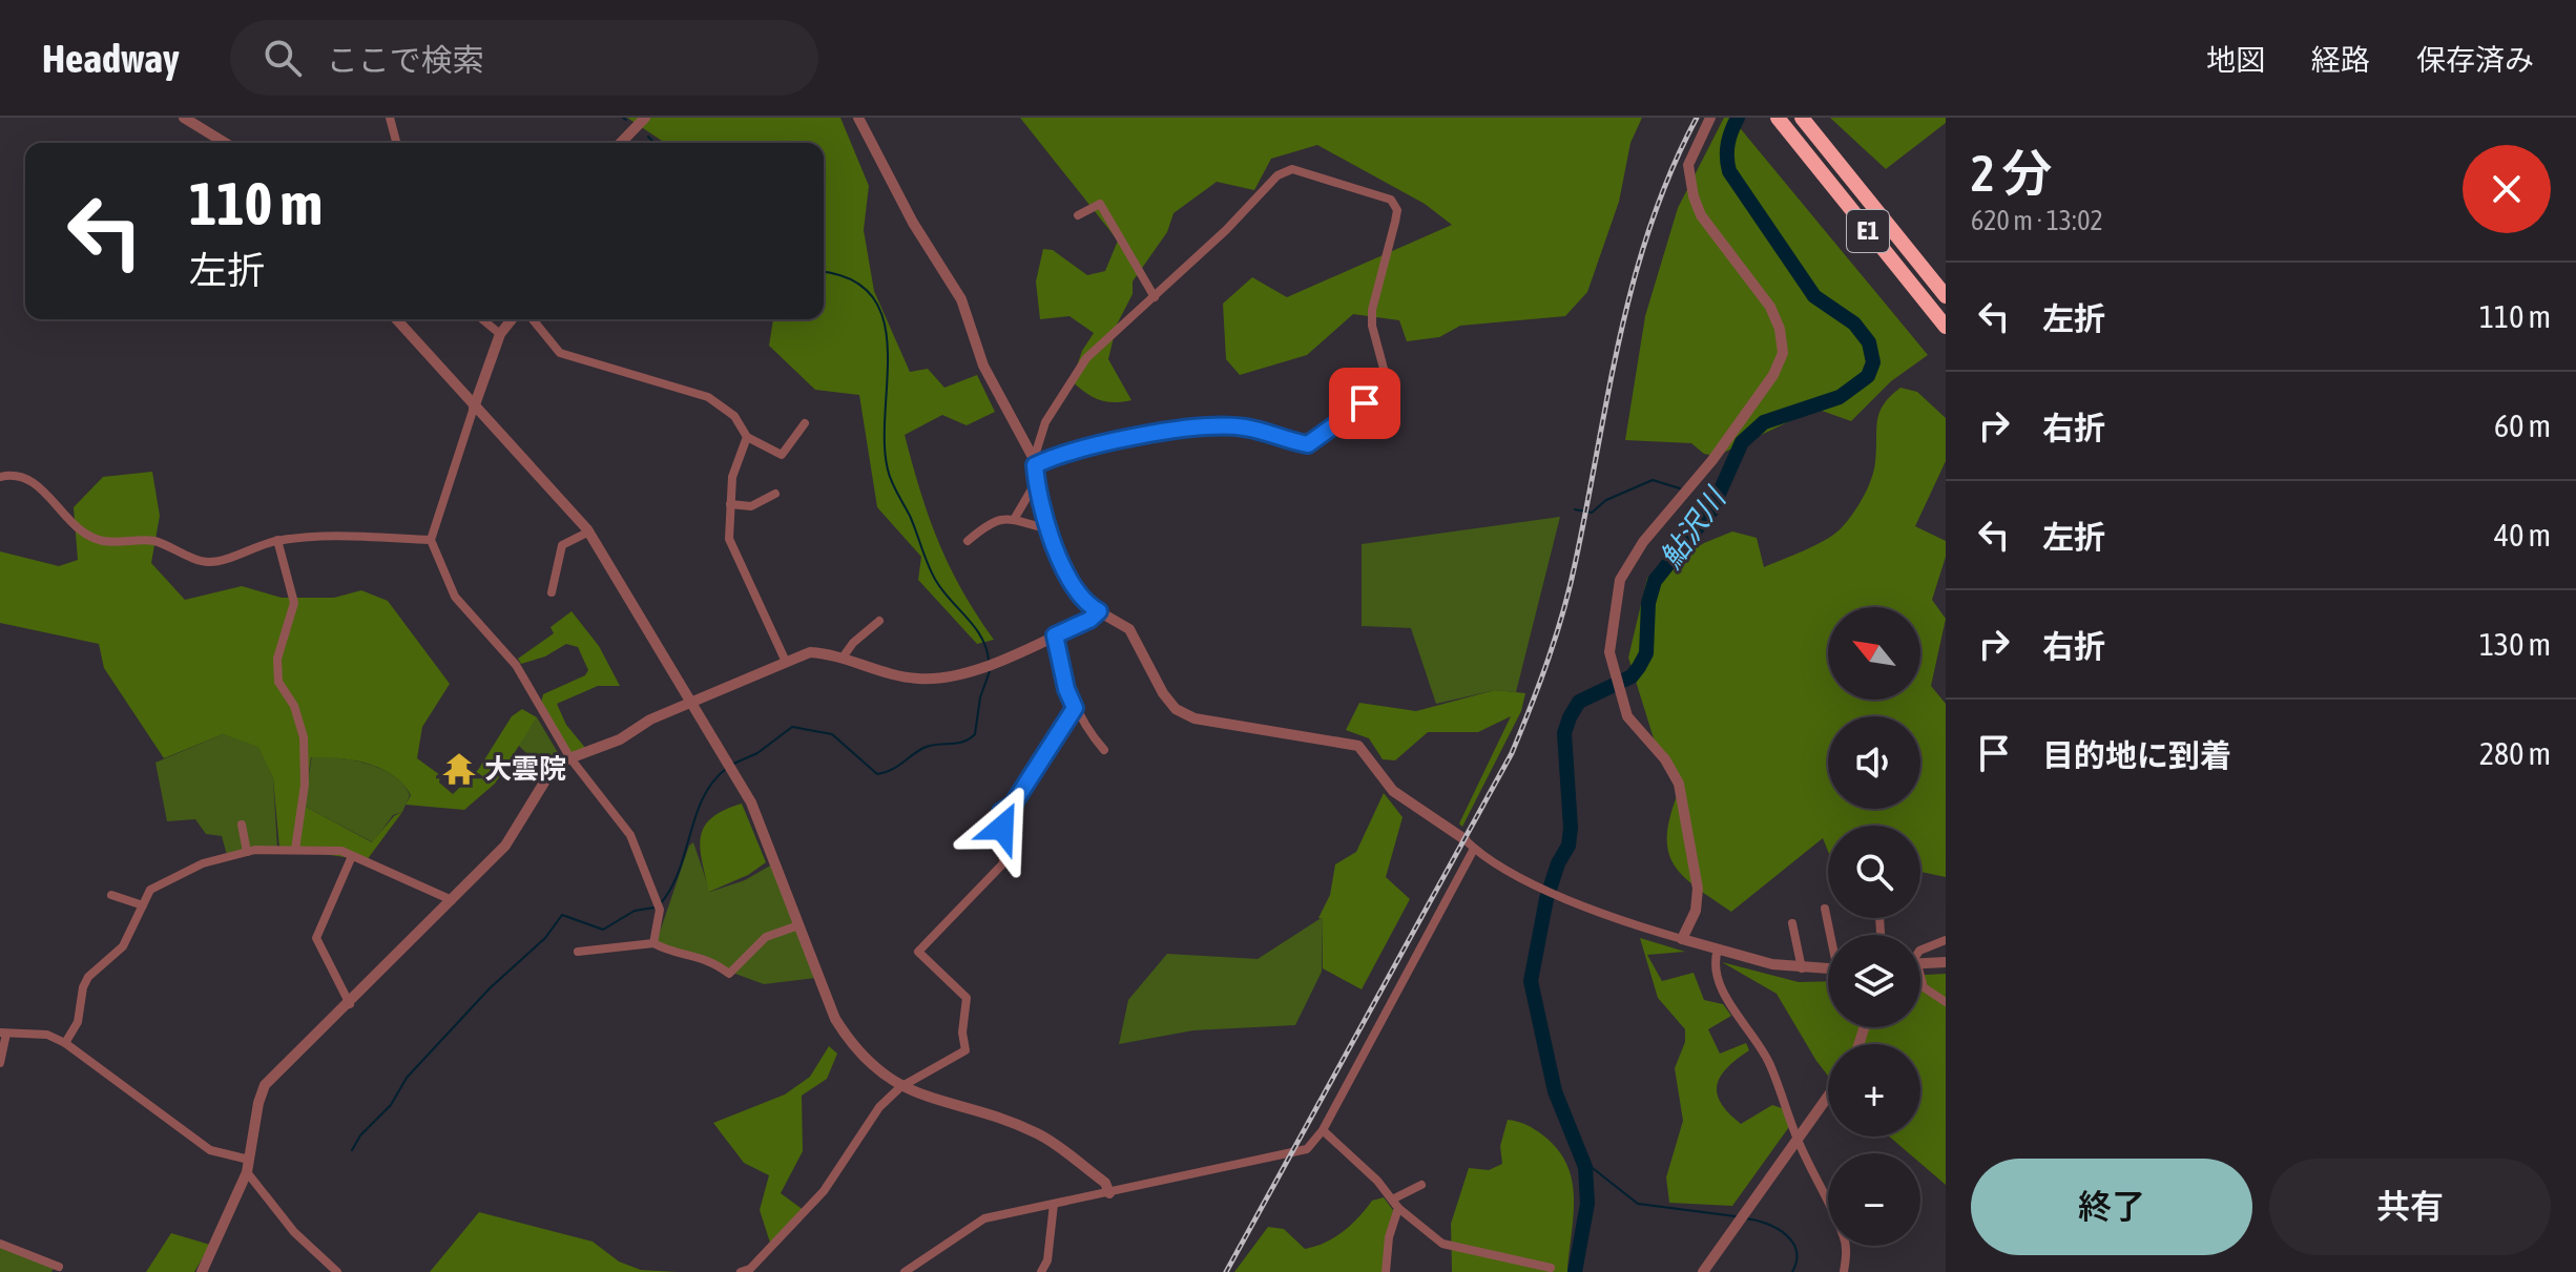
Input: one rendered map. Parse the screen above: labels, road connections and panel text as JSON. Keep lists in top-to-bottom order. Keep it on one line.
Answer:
{"streets":{"highway":["E1"]},"water":["鮎沢川"],"places":{"temple":["大雲院"]},"north":"top left","page":{"header":"Headway","search":"ここで検索","nav":["地図","経路","保存済み"],"heading":["2 分","620 m · 13:02"],"turn":["110 m","左折"],"list":[{"name":"左折","value":"110 m"},{"name":"右折","value":"60 m"},{"name":"左折","value":"40 m"},{"name":"右折","value":"130 m"},{"name":"目的地に到着","value":"280 m"}],"map_buttons":["+","−"],"buttons":["終了","共有"]}}
